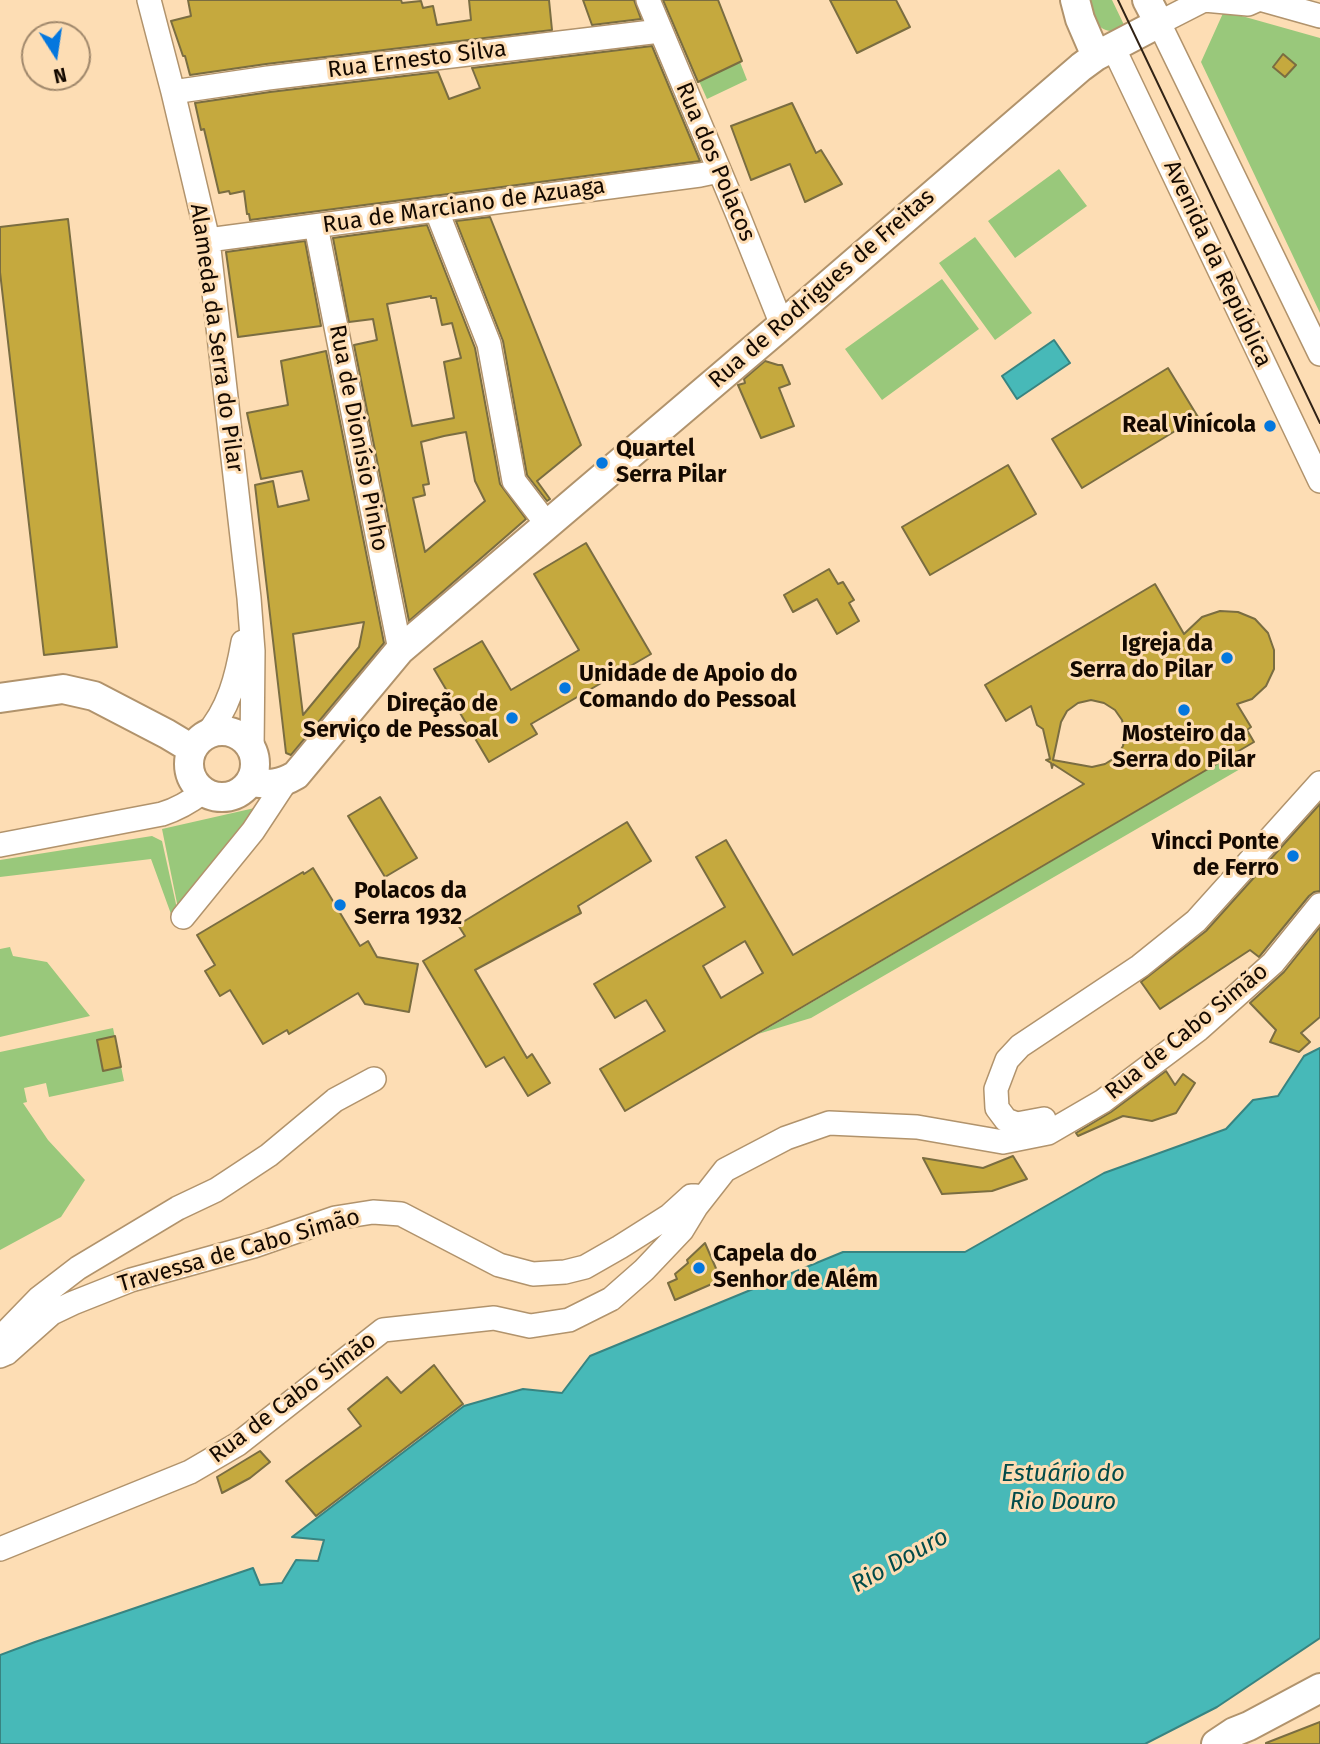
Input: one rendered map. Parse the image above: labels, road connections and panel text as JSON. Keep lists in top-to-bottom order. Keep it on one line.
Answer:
{"streets":{"main road":["Avenida da República","Rua de Rodrigues de Freitas"],"street":["Rua Ernesto Silva","Rua dos Polacos","Rua de Marciano de Azuaga","Alameda da Serra do Pilar","Rua de Dionísio Pinho","Rua de Cabo Simão","Travessa de Cabo Simão"]},"crossings":[["Rua Ernesto Silva","Rua dos Polacos"],["Rua Ernesto Silva","Alameda da Serra do Pilar"],["Rua dos Polacos","Rua de Marciano de Azuaga"],["Rua dos Polacos","Rua de Rodrigues de Freitas"],["Rua de Marciano de Azuaga","Alameda da Serra do Pilar"],["Rua de Marciano de Azuaga","Rua de Dionísio Pinho"],["Avenida da República","Rua de Rodrigues de Freitas"],["Rua de Rodrigues de Freitas","Rua de Dionísio Pinho"],["Rua de Cabo Simão","Travessa de Cabo Simão"]],"water":["Estuário do Rio Douro","Rio Douro"],"places":["Real Vinícola","Quartel Serra Pilar","Igreja da Serra do Pilar","Unidade de Apoio do Comando do Pessoal","Mosteiro da Serra do Pilar","Direção de Serviço de Pessoal","Vincci Ponte de Ferro","Polacos da Serra 1932","Capela do Senhor de Além"],"north":"bottom"}
